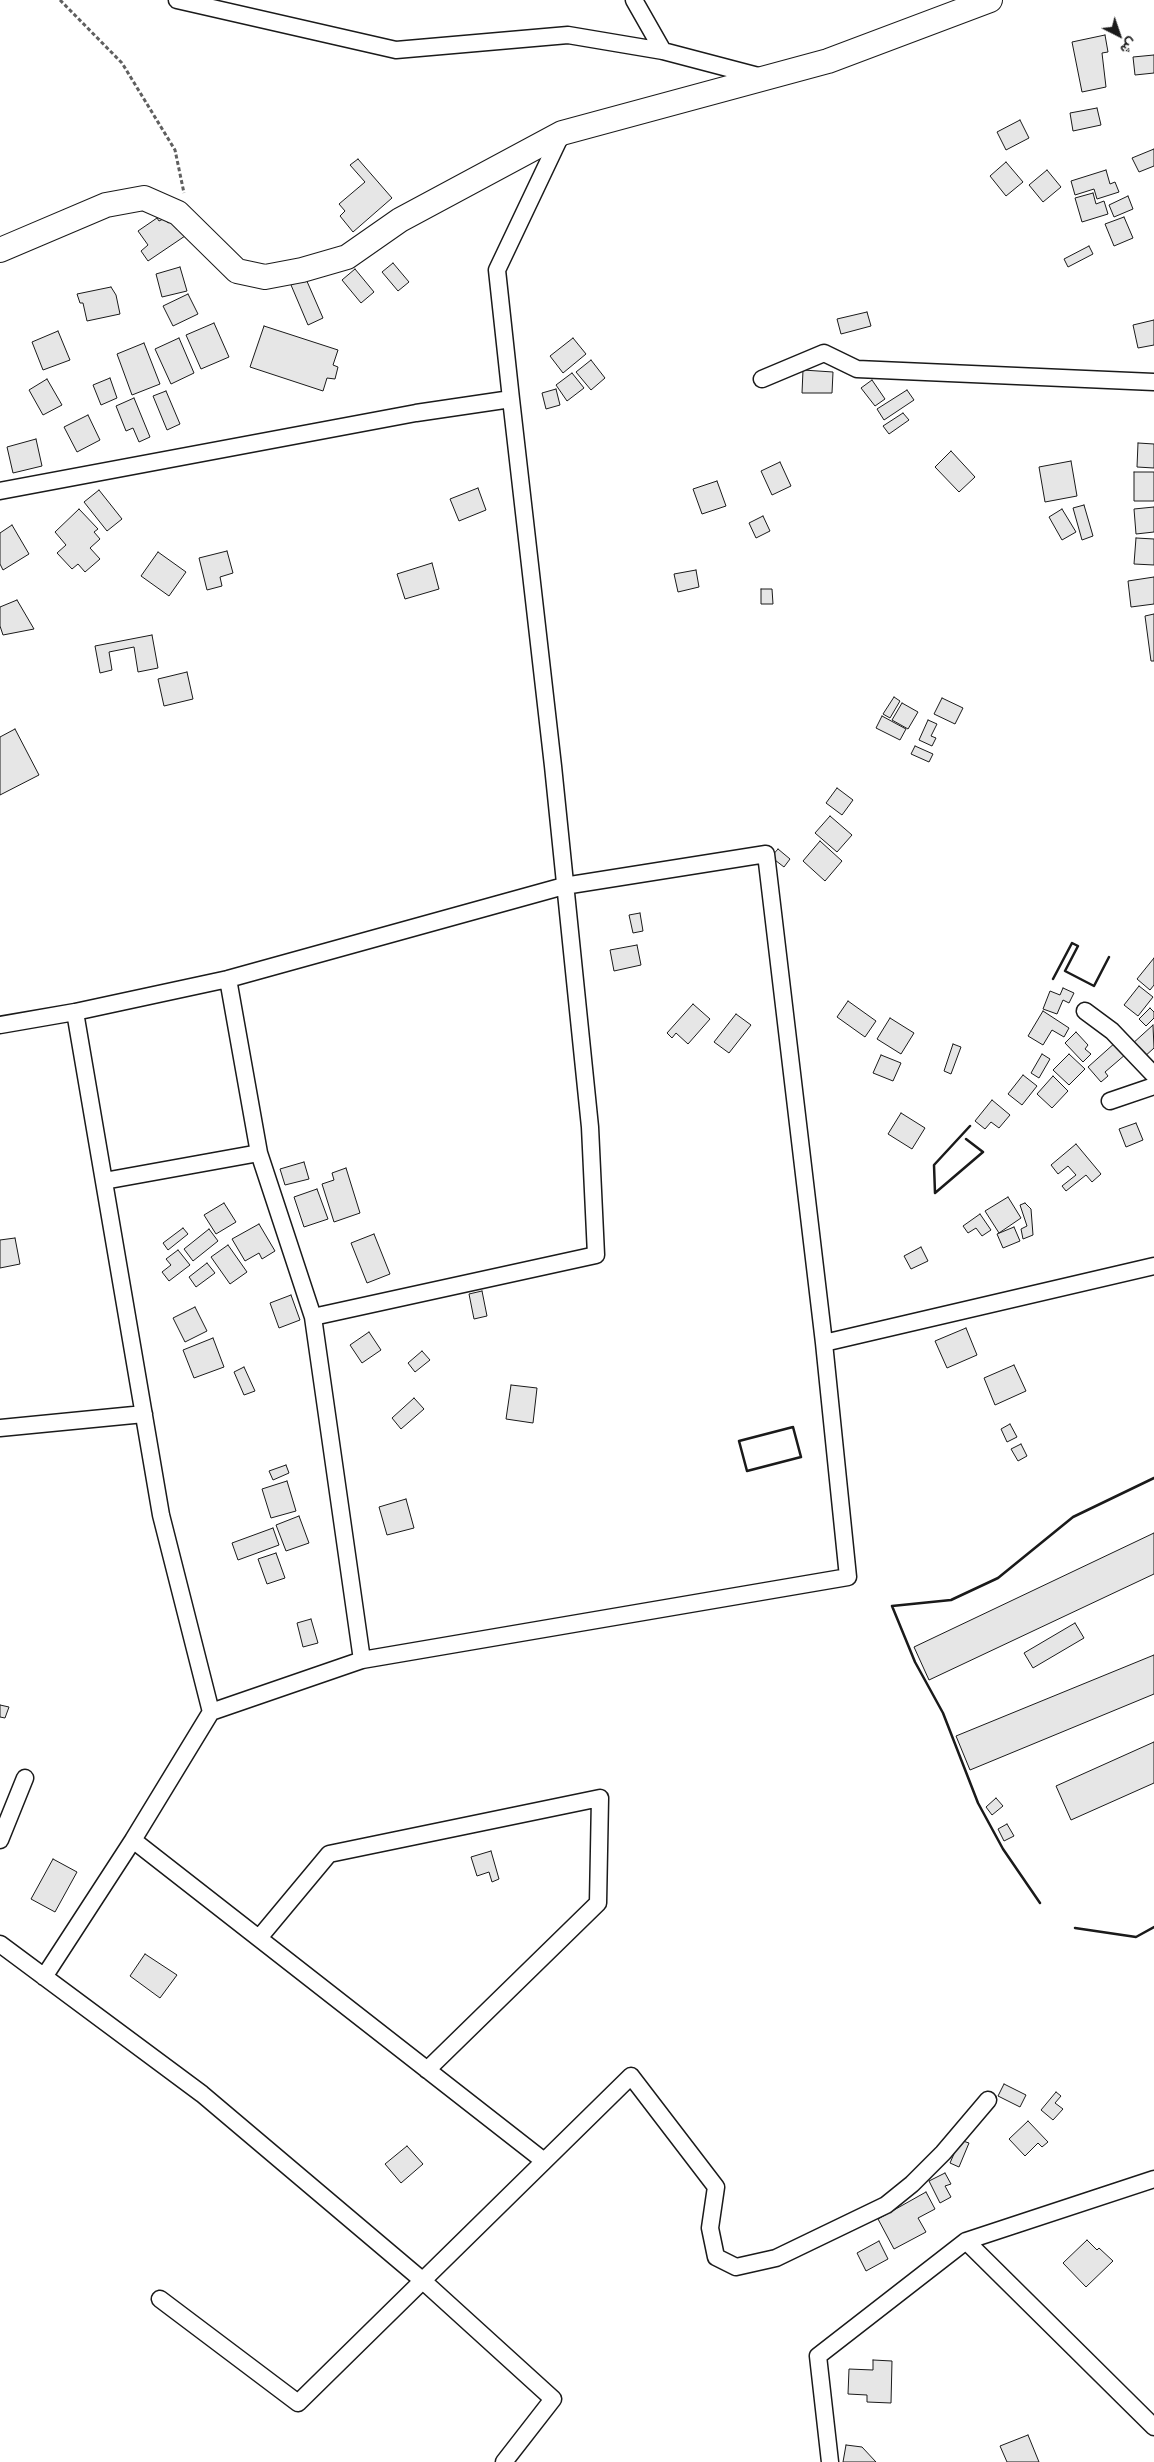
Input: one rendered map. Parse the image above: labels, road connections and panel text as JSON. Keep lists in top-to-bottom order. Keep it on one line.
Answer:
{"north":"bottom right"}
